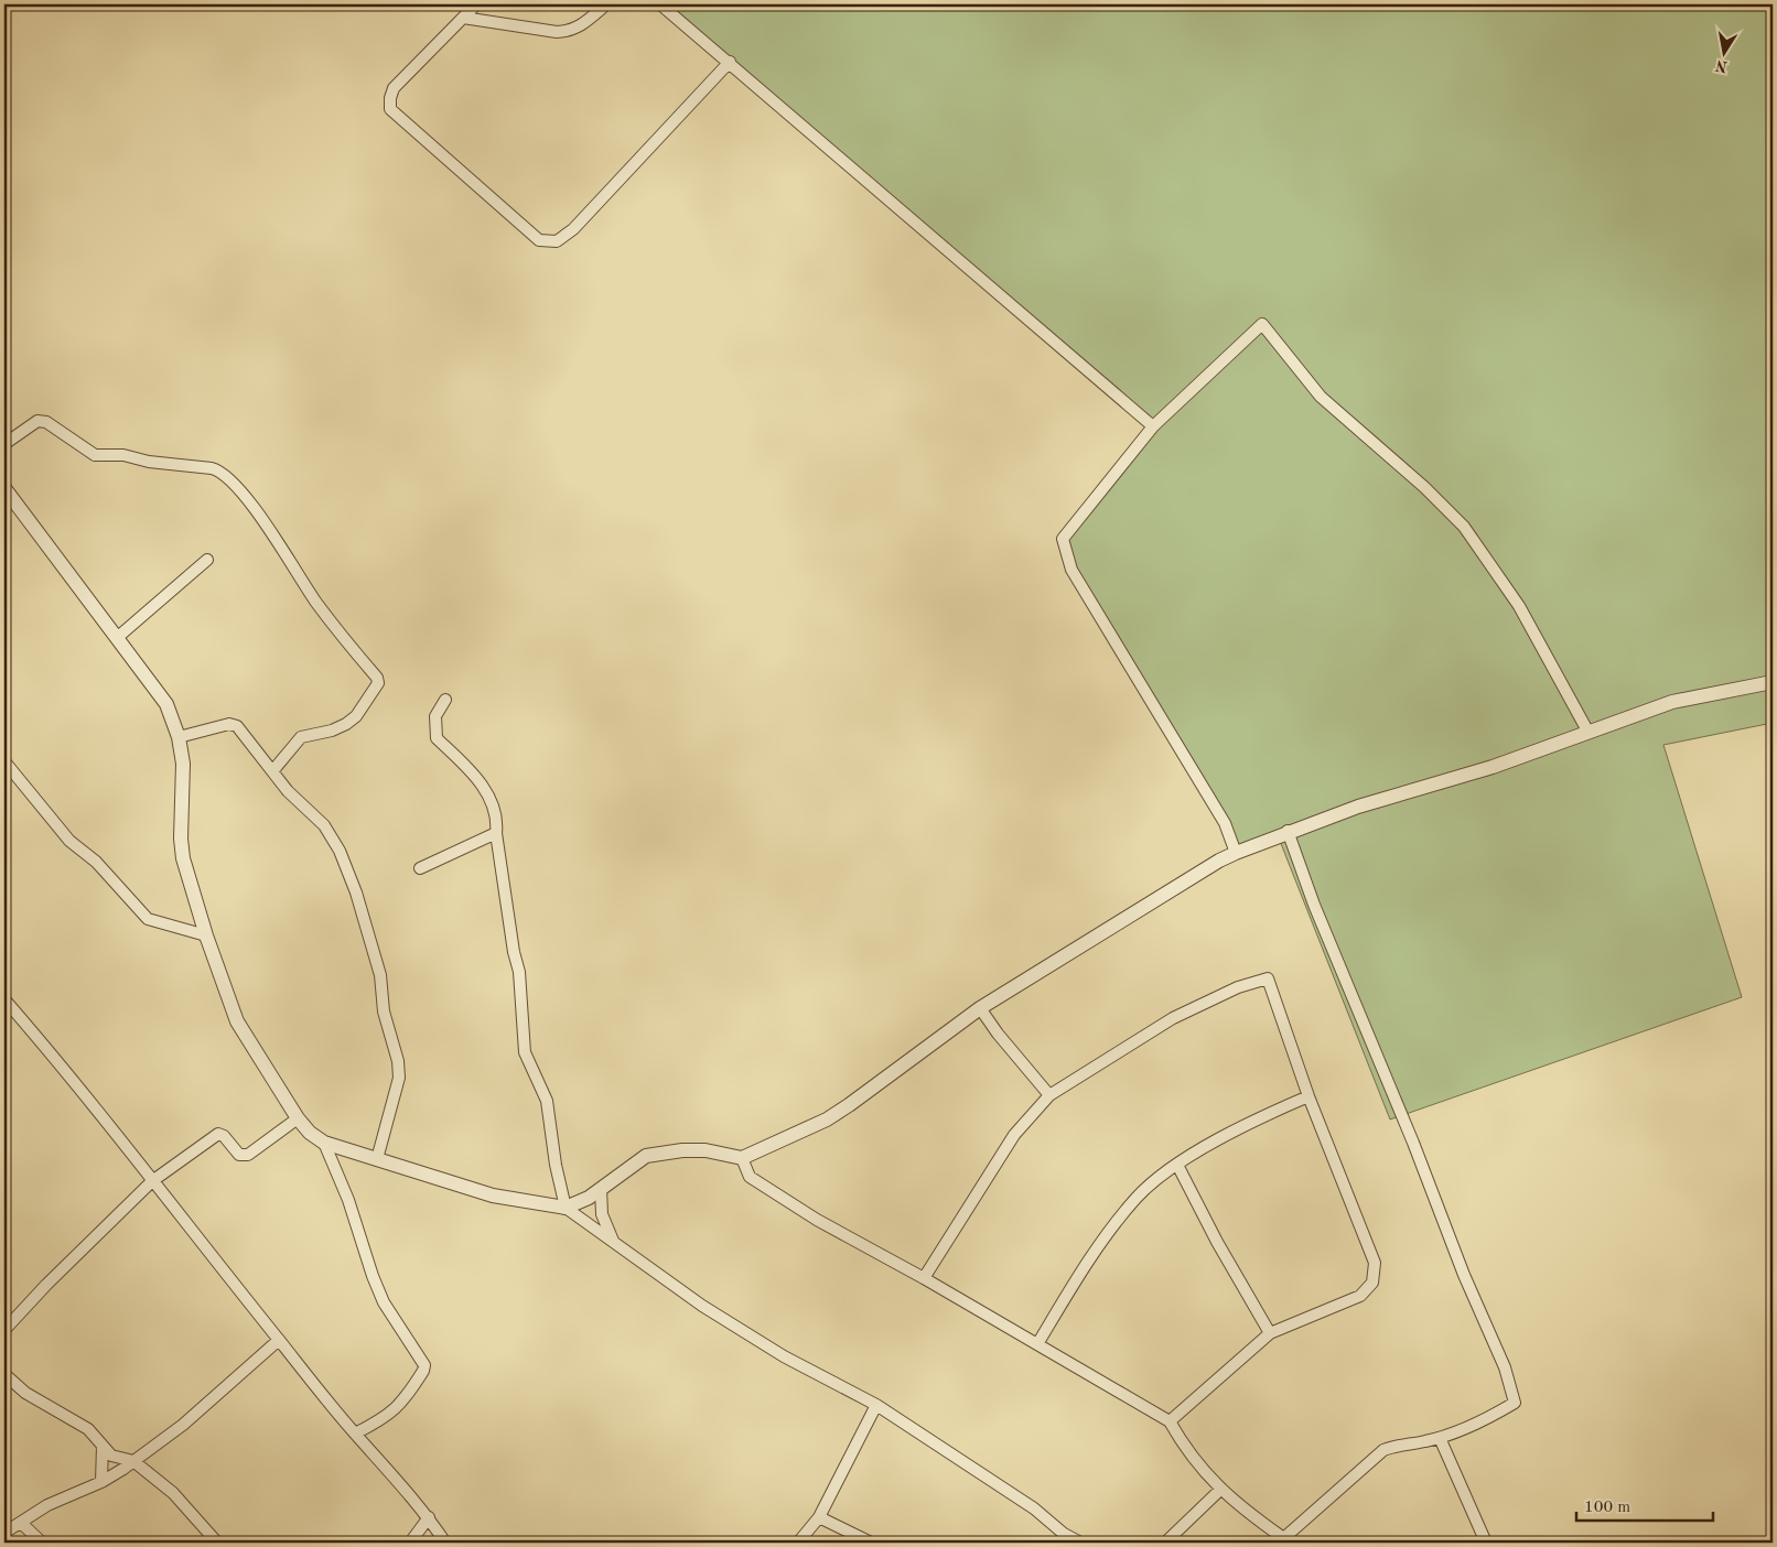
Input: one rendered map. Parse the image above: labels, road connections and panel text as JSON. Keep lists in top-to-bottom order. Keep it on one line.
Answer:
{"scale_bar":"100 m","north":"bottom"}
